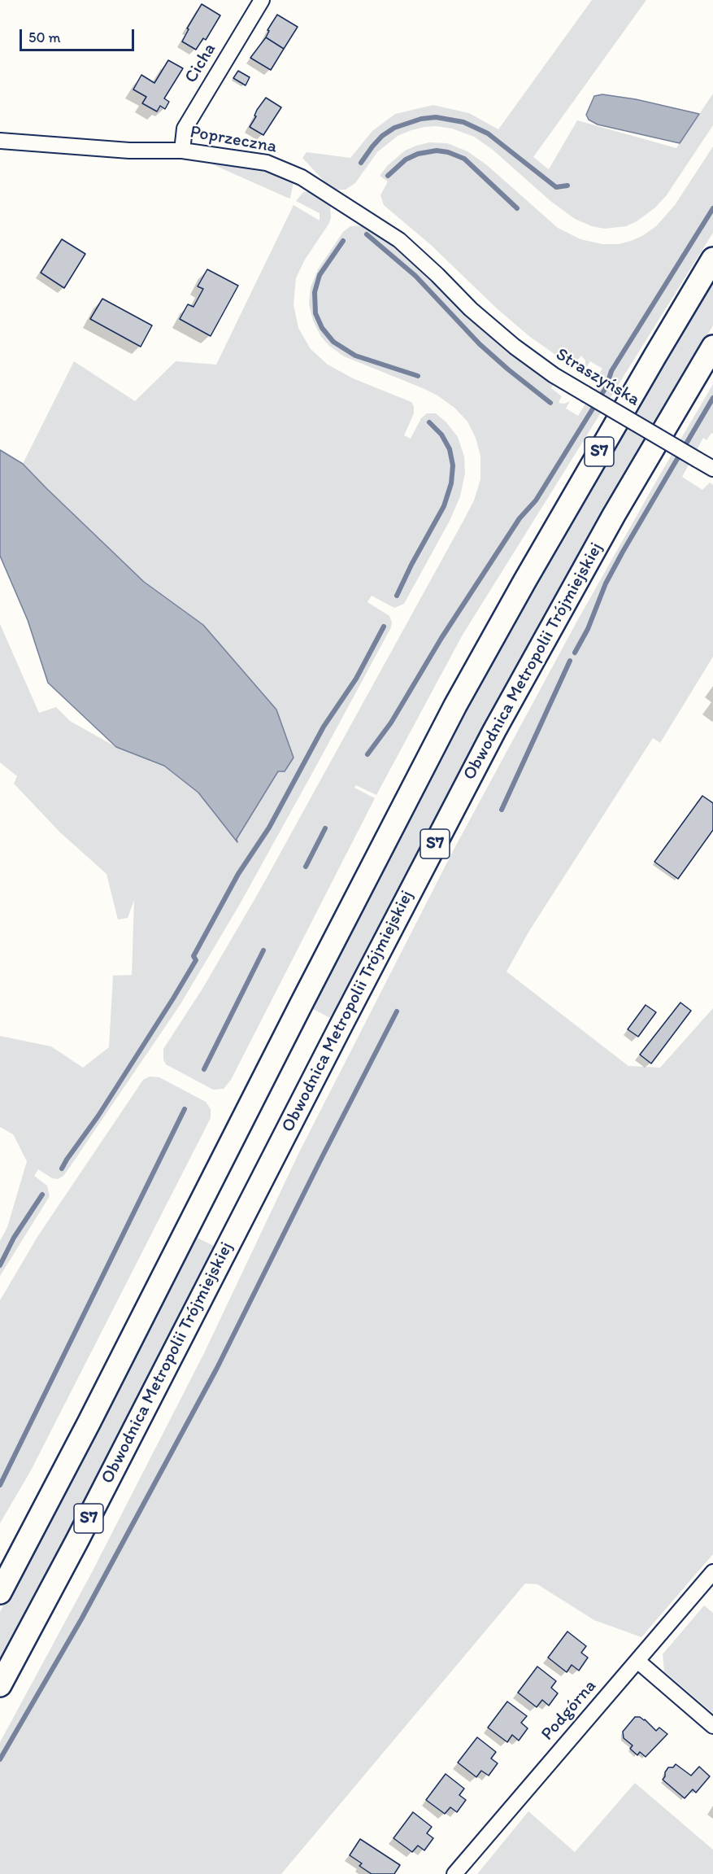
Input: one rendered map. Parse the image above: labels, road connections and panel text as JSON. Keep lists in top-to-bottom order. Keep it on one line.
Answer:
{"streets":{"highway":["S7","Obwodnica Metropolii Trójmiejskiej"],"street":["Cicha","Poprzeczna","Straszyńska","Podgórna"]},"crossings":[["Cicha","Poprzeczna"],["Poprzeczna","Straszyńska"]],"scale_bar":"50 m"}
